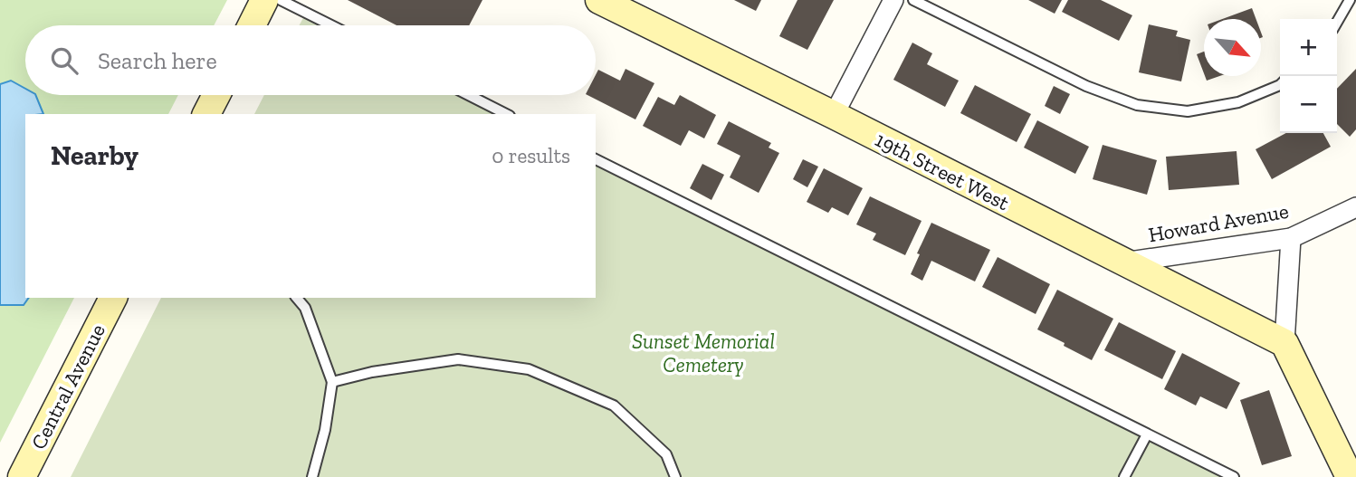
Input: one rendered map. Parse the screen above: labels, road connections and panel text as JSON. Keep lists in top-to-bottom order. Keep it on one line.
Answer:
{"streets":{"street":["19th Street West","Howard Avenue","Central Avenue"]},"crossings":[["19th Street West","Howard Avenue"]],"parks":["Sunset Memorial Cemetery"],"north":"bottom right","page":{"map_buttons":["+","−"],"search":"Search here","heading":["Nearby","0 results"]}}
